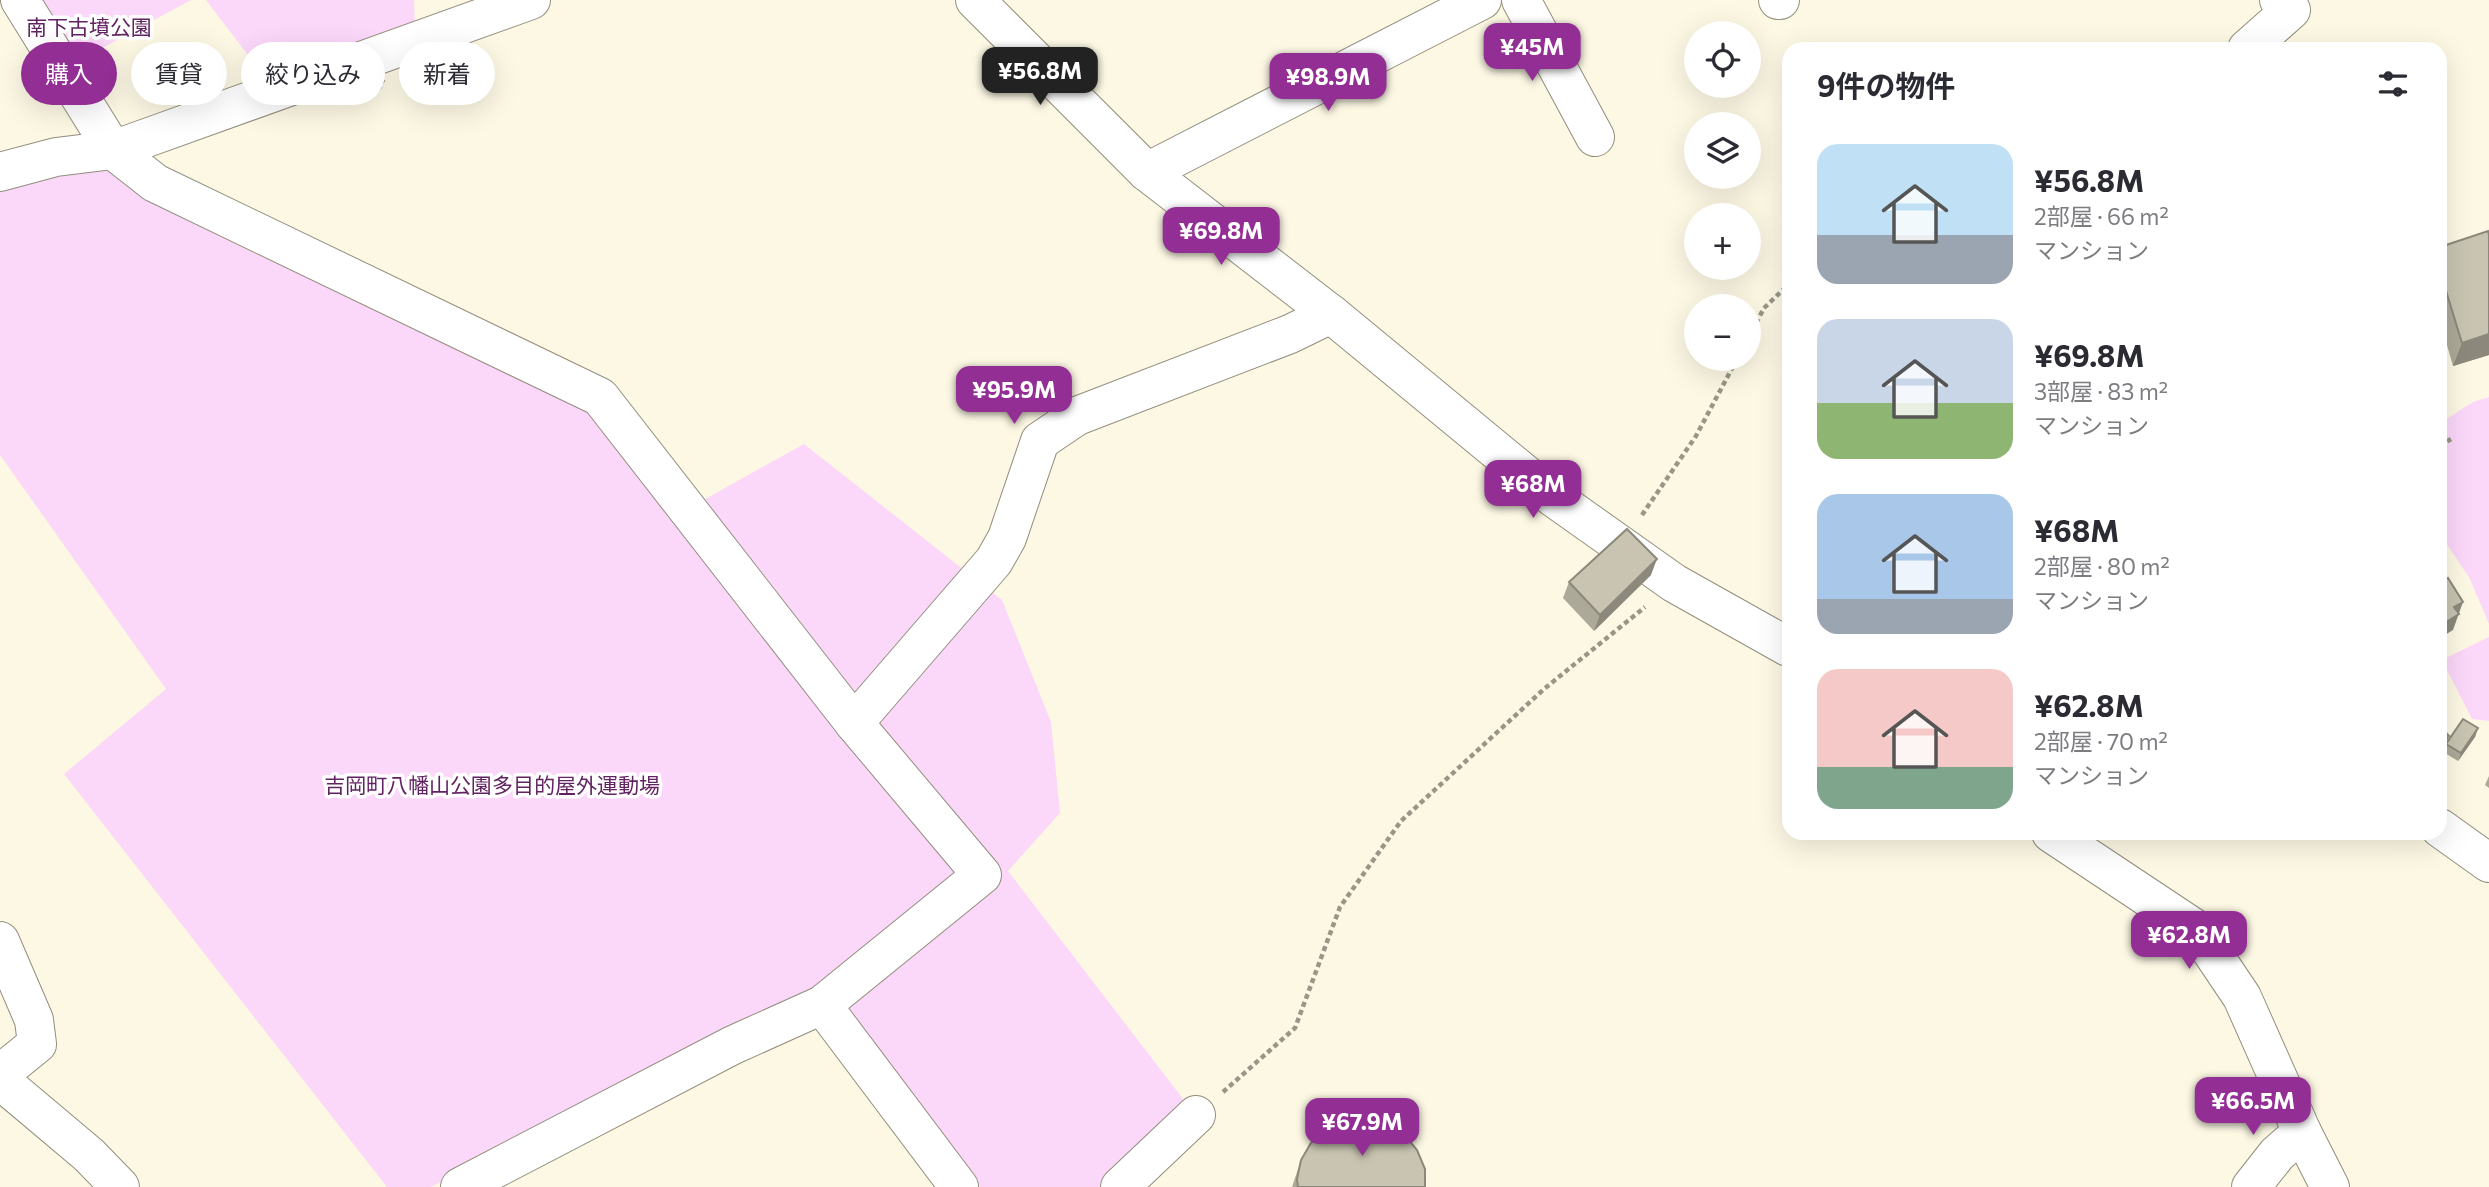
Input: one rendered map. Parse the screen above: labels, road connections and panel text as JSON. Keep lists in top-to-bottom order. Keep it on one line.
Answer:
{"parks":["南下古墳公園","吉岡町八幡山公園多目的屋外運動場"],"page":{"map_buttons":["+","−"],"price":["¥45M","¥56.8M","¥98.9M","¥69.8M","¥95.9M","¥68M","¥62.8M","¥66.5M","¥67.9M"],"chip":["購入","賃貸","絞り込み","新着"],"heading":"9件の物件","list":[{"name":"¥56.8M","note":"2部屋 · 66 m² · マンション"},{"name":"¥69.8M","note":"3部屋 · 83 m² · マンション"},{"name":"¥68M","note":"2部屋 · 80 m² · マンション"},{"name":"¥62.8M","note":"2部屋 · 70 m² · マンション"}]}}
